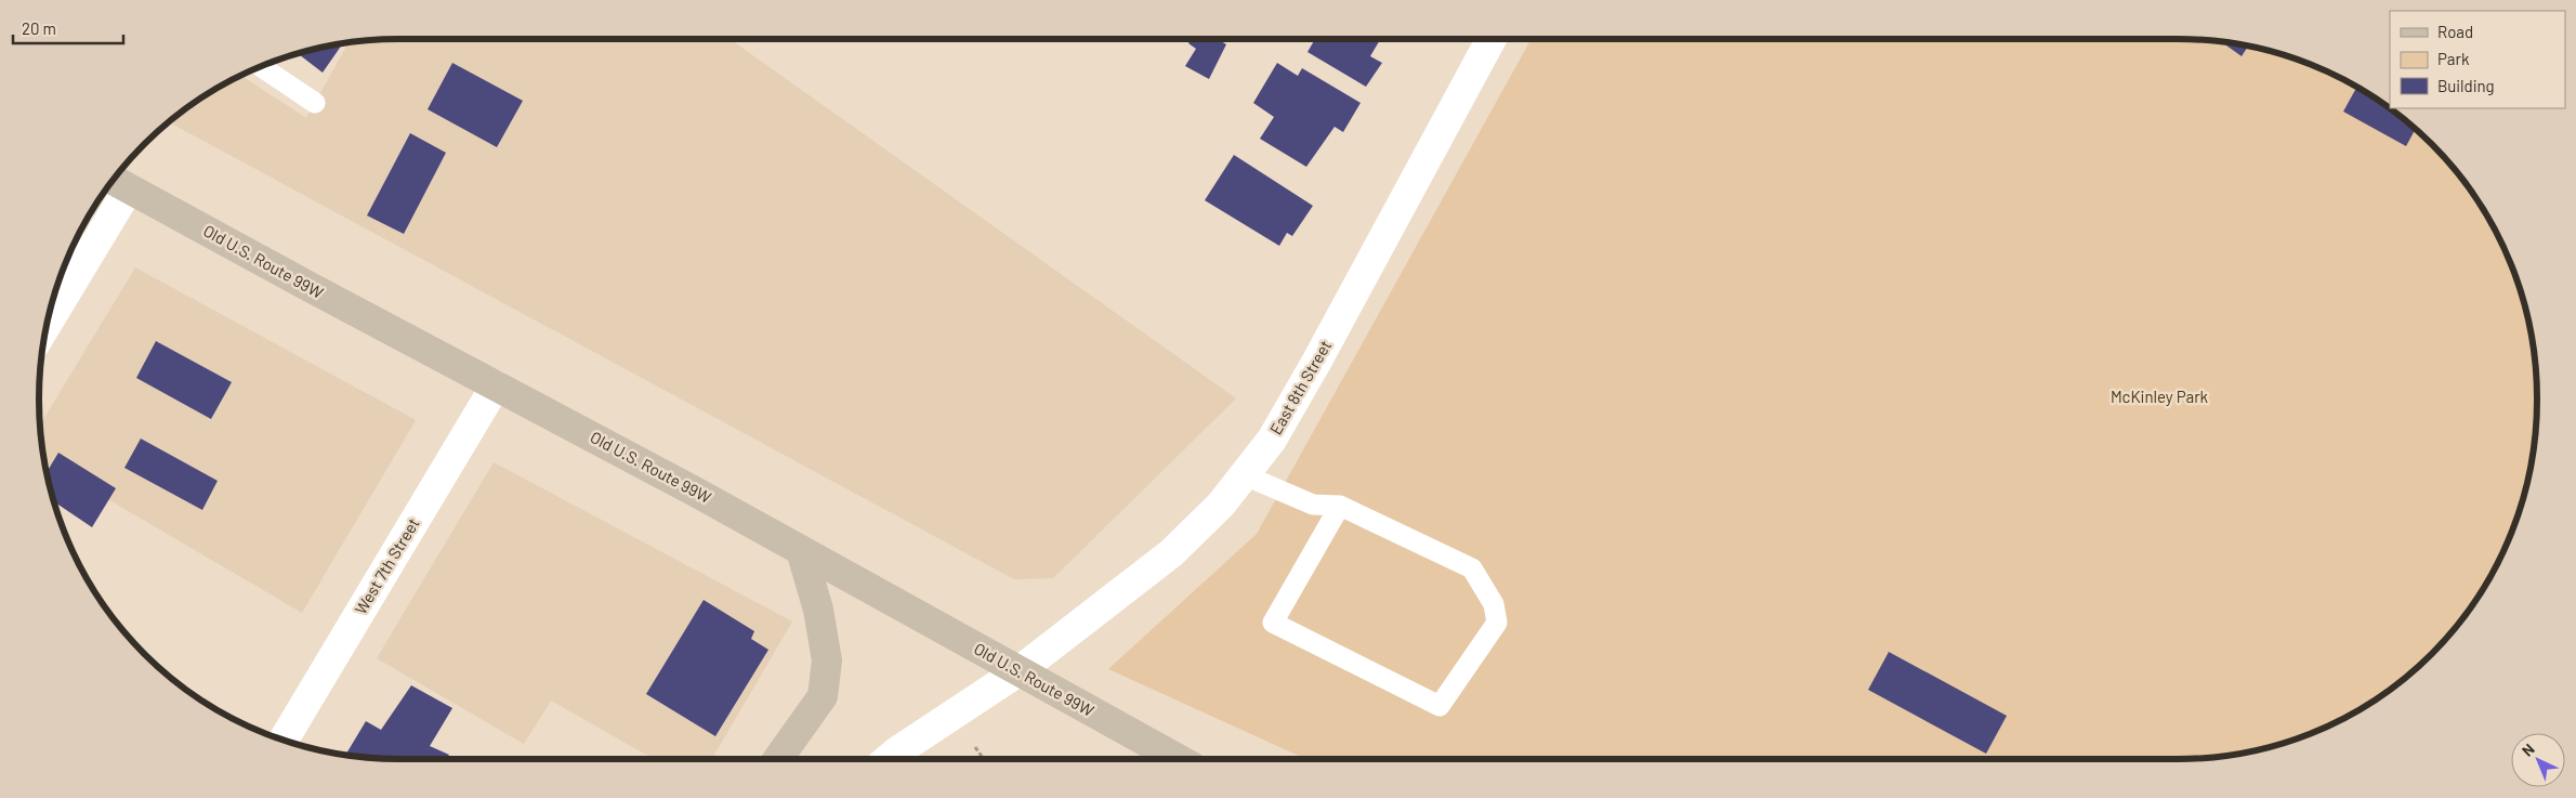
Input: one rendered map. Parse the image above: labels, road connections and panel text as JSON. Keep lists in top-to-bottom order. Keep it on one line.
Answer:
{"streets":{"main road":["Old U.S. Route 99W"],"street":["East 8th Street","West 7th Street"]},"crossings":[["Old U.S. Route 99W","East 8th Street"],["Old U.S. Route 99W","West 7th Street"]],"parks":["McKinley Park"],"legend":["Road","Park","Building"],"scale_bar":"20 m","north":"top left"}
